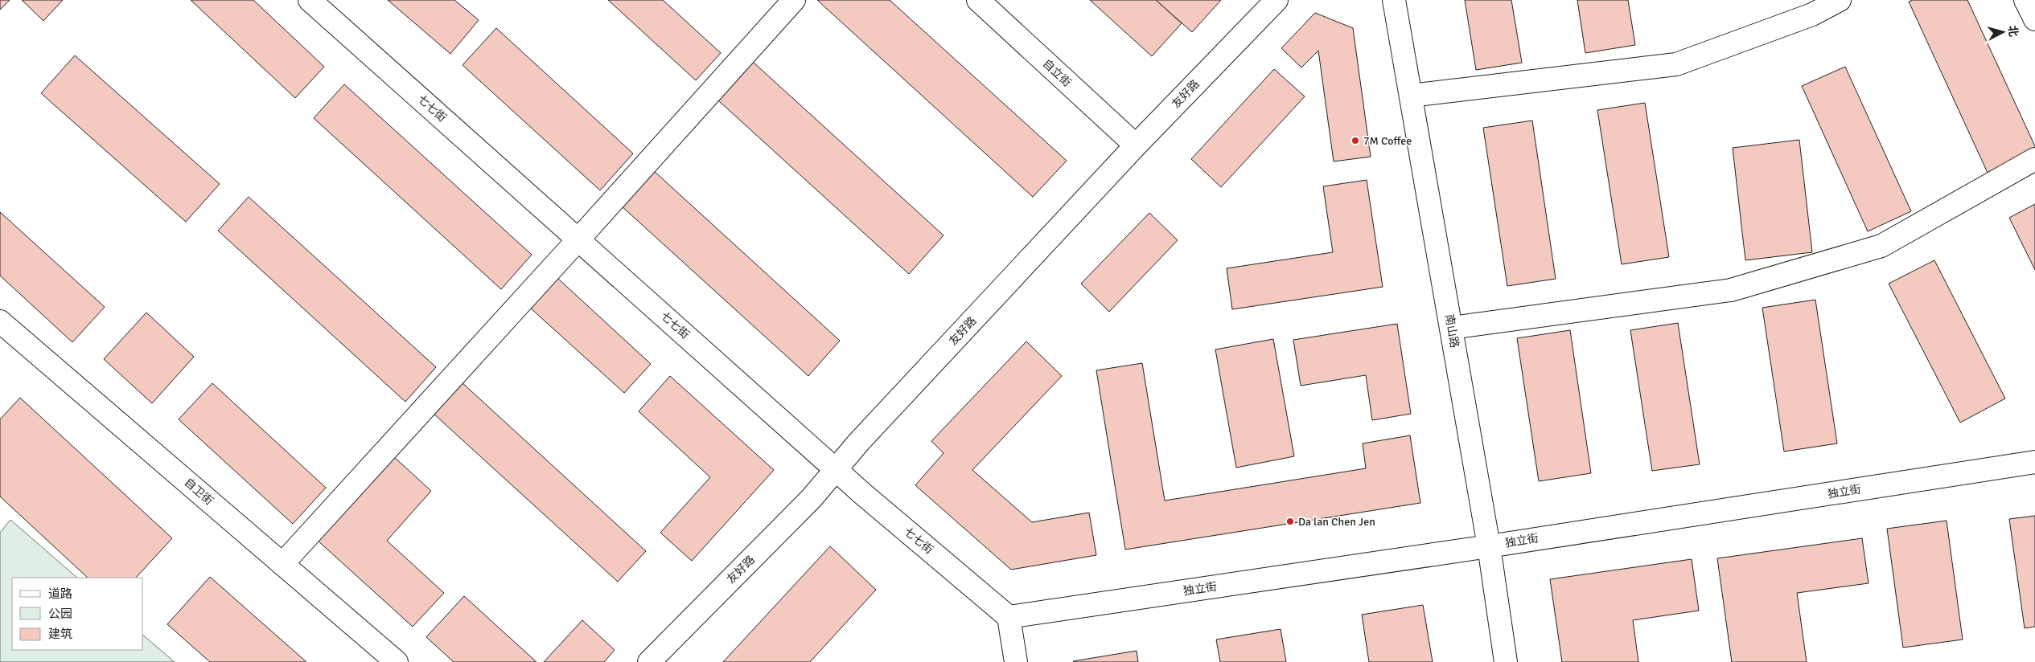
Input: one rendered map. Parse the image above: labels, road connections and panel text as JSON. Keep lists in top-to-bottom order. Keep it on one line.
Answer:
{"streets":{"street":["自立街","友好路","七七街","南山路","自卫街","独立街"]},"crossings":[["自立街","友好路"],["友好路","七七街"],["七七街","独立街"],["南山路","独立街"]],"places":["7M Coffee","Da lan Chen Jen"],"legend":["道路","公园","建筑"],"north":"right"}
